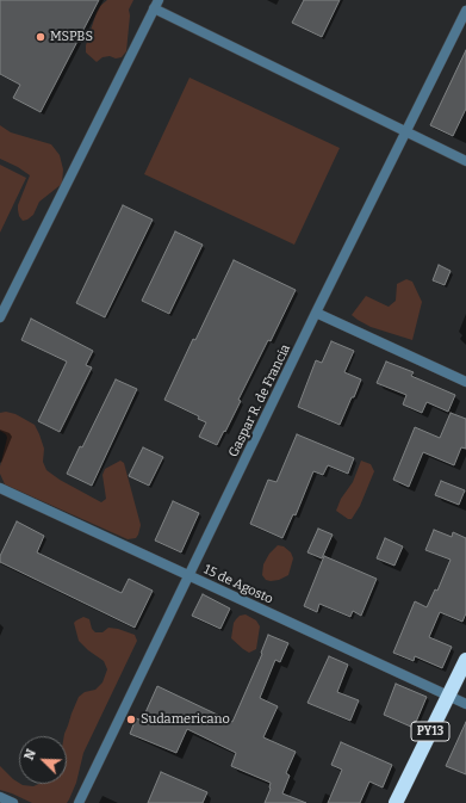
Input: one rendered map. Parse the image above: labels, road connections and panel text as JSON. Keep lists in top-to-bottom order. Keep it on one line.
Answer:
{"streets":{"highway":["PY13"],"street":["Gaspar R. de Francia","15 de Agosto"]},"crossings":[["Gaspar R. de Francia","15 de Agosto"],["15 de Agosto","PY13"]],"places":["MSPBS","Sudamericano"],"north":"top left"}
